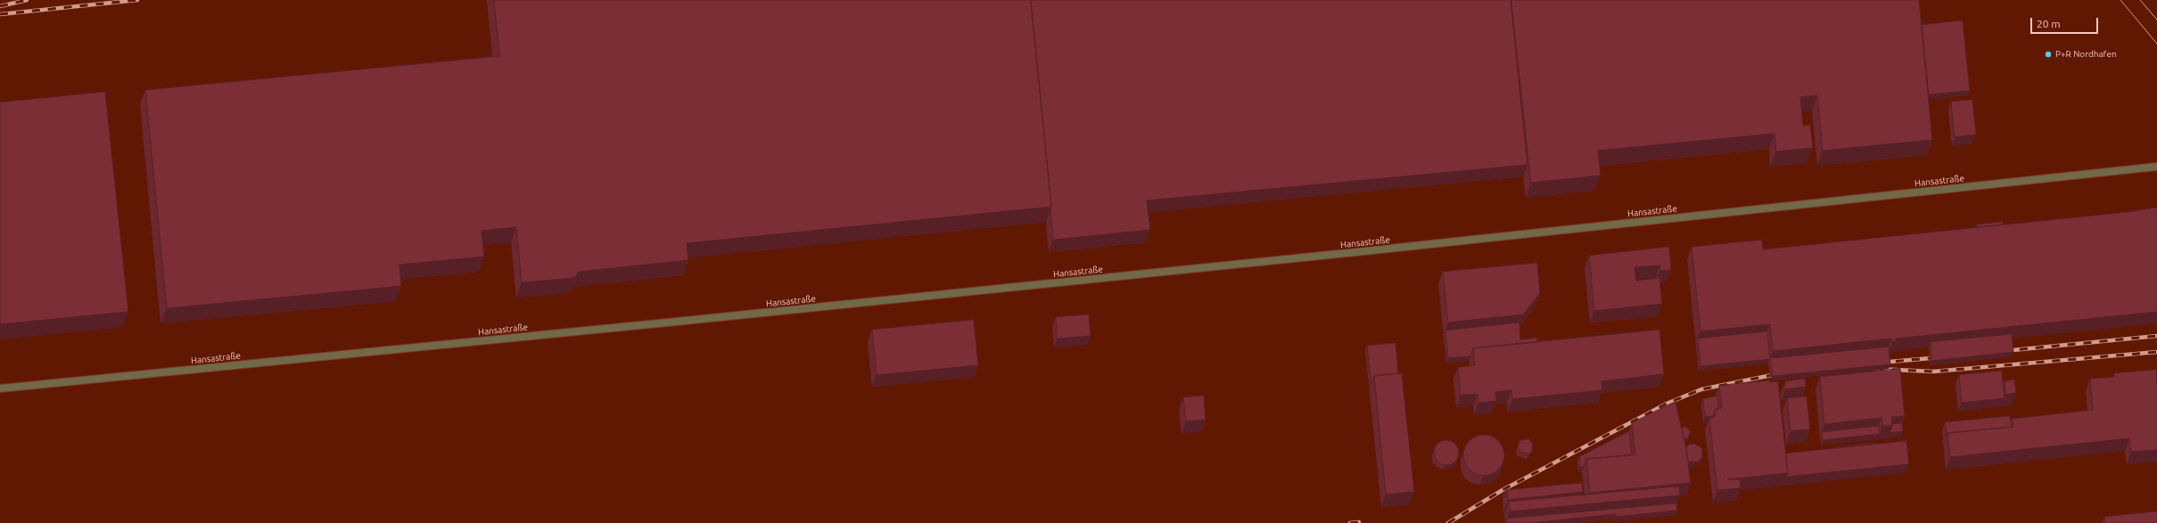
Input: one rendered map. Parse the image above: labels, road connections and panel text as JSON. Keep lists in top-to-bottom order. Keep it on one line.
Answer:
{"streets":{"street":["Hansastraße"]},"places":["P+R Nordhafen"],"scale_bar":"20 m"}
